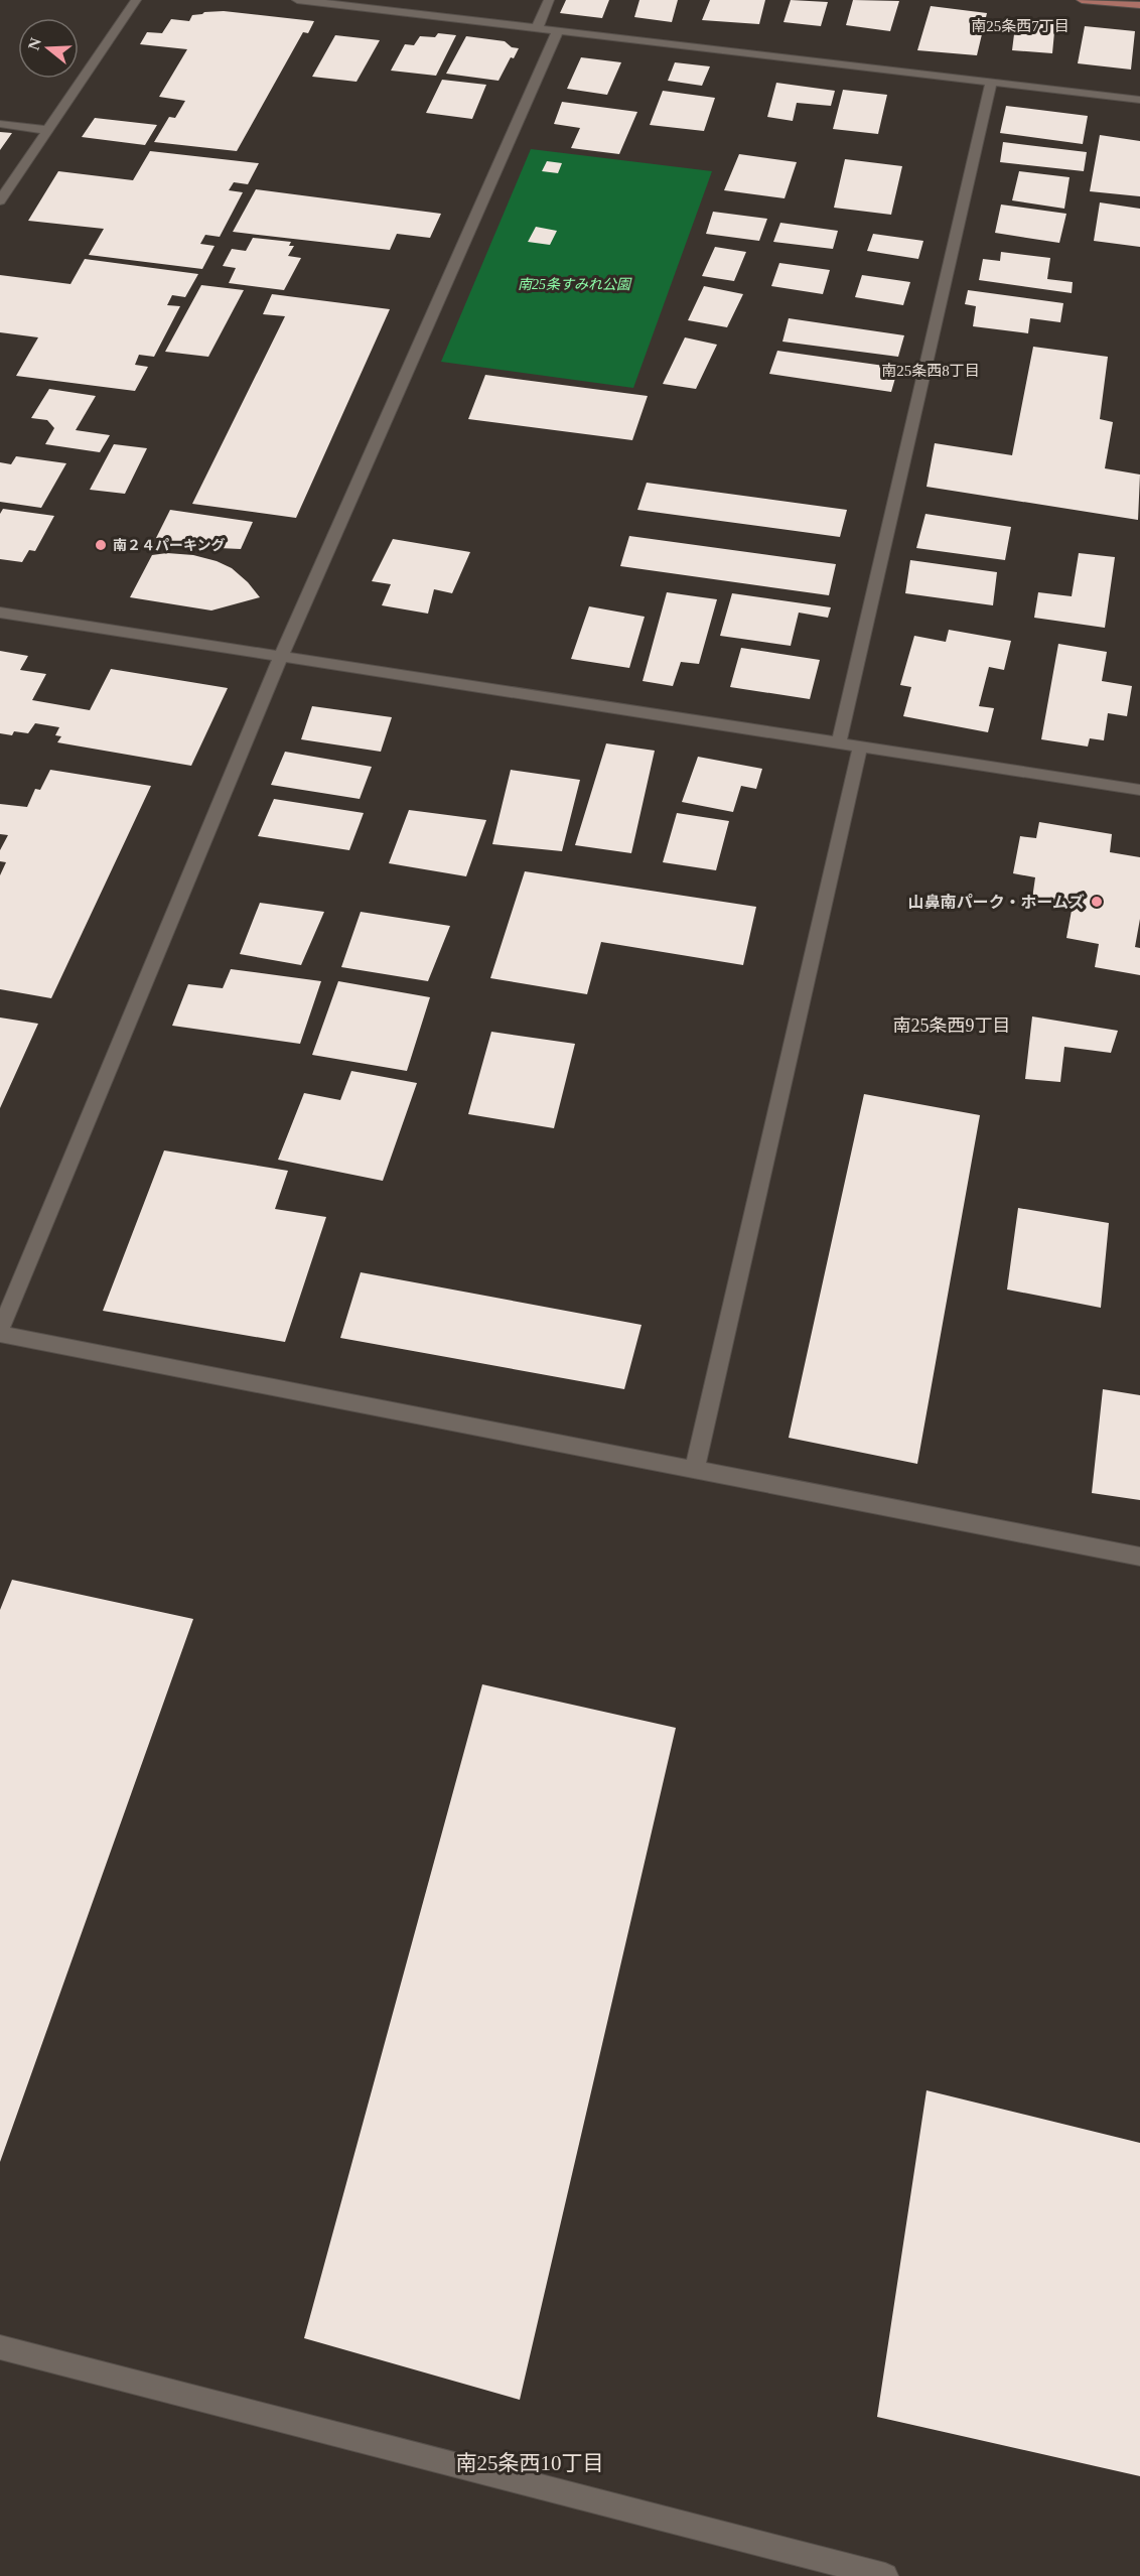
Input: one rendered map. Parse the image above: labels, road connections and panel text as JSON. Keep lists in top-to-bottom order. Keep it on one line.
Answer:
{"districts":["南25条西7丁目","南25条西8丁目","南25条西9丁目","南25条西10丁目"],"parks":["南25条すみれ公園"],"places":["南２４パーキング","山鼻南パーク・ホームズ"],"north":"left"}
